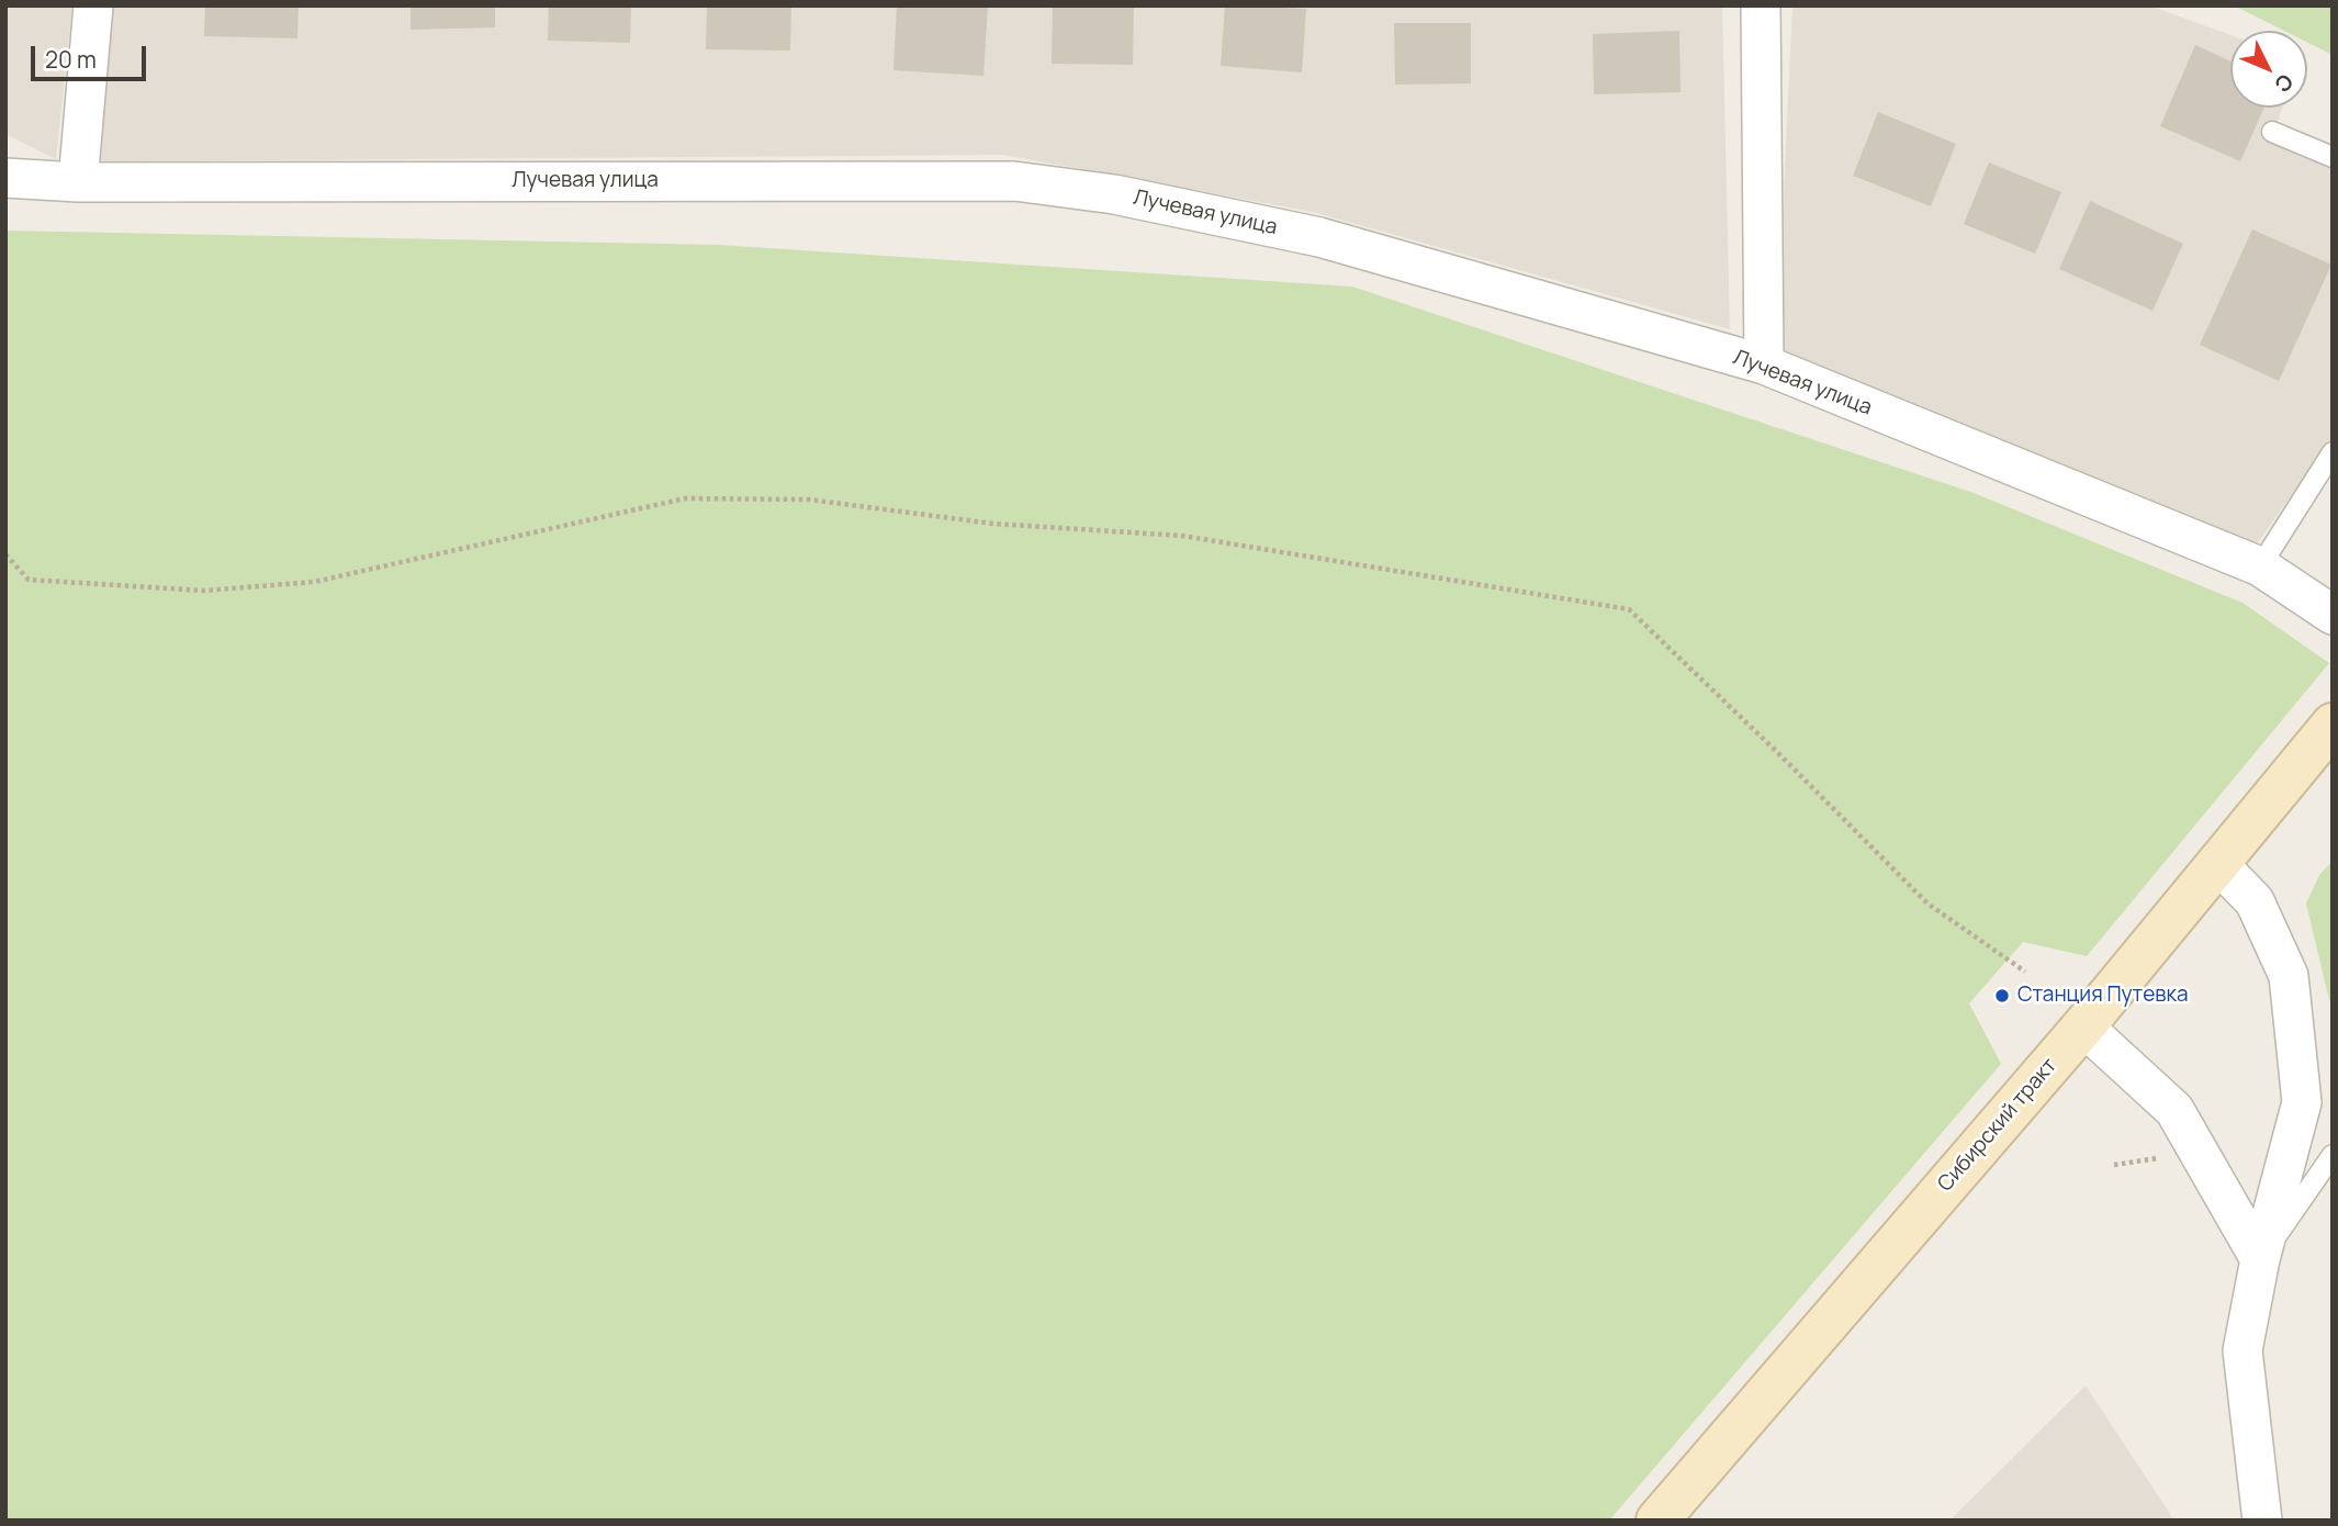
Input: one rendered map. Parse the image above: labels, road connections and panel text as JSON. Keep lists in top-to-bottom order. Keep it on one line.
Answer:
{"streets":{"main road":["Сибирский тракт"],"street":["Лучевая улица"]},"places":["Станция Путевка"],"scale_bar":"20 m","north":"bottom right"}
